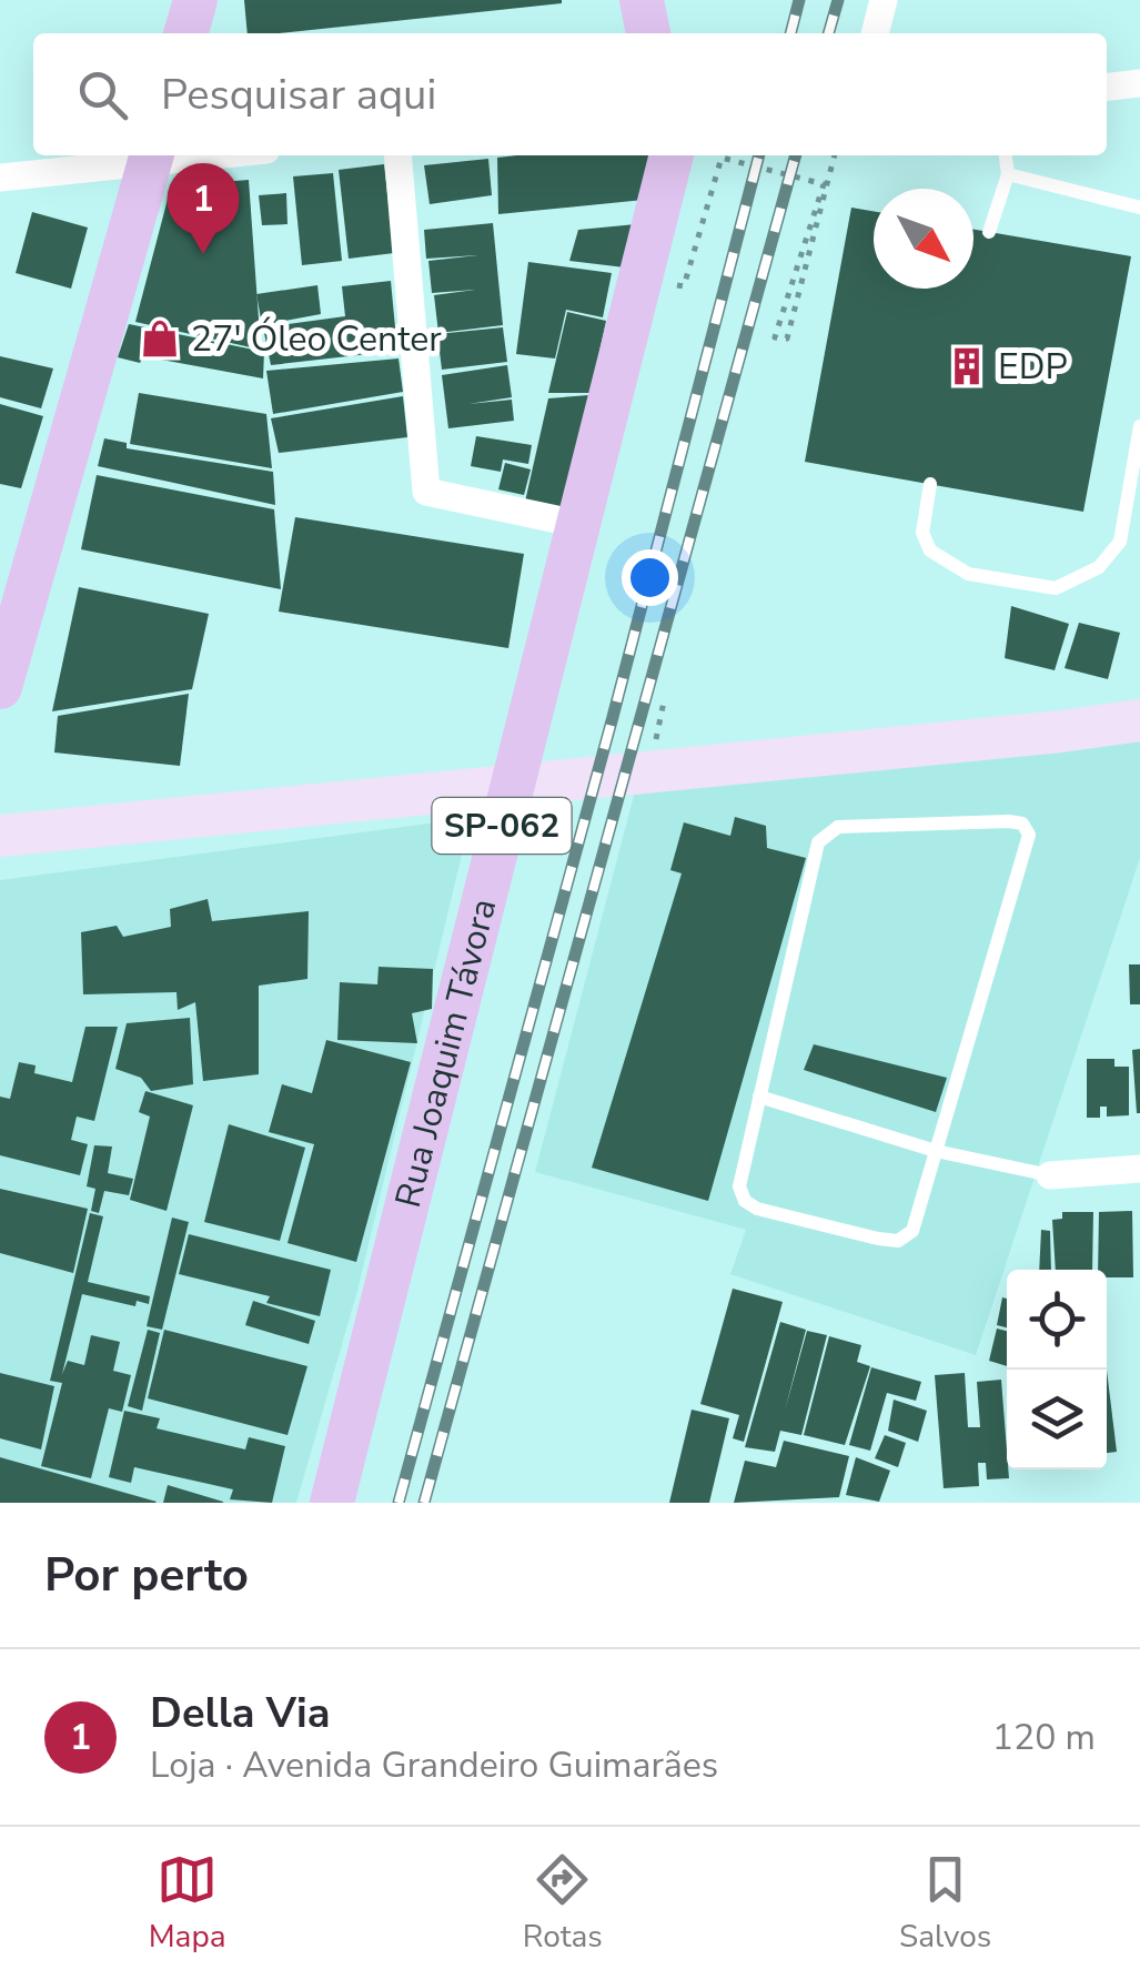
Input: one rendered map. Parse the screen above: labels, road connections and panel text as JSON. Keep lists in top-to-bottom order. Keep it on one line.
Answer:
{"streets":{"main road":["SP-062","Rua Joaquim Távora"]},"places":{"shop":["27' Óleo Center"],"building":["EDP"]},"north":"bottom right","page":{"search":"Pesquisar aqui","pins":"1","heading":"Por perto","list":[{"mark":"1","name":"Della Via","note":"Loja · Avenida Grandeiro Guimarães","value":"120 m"}],"nav":["Mapa","Rotas","Salvos"]}}
